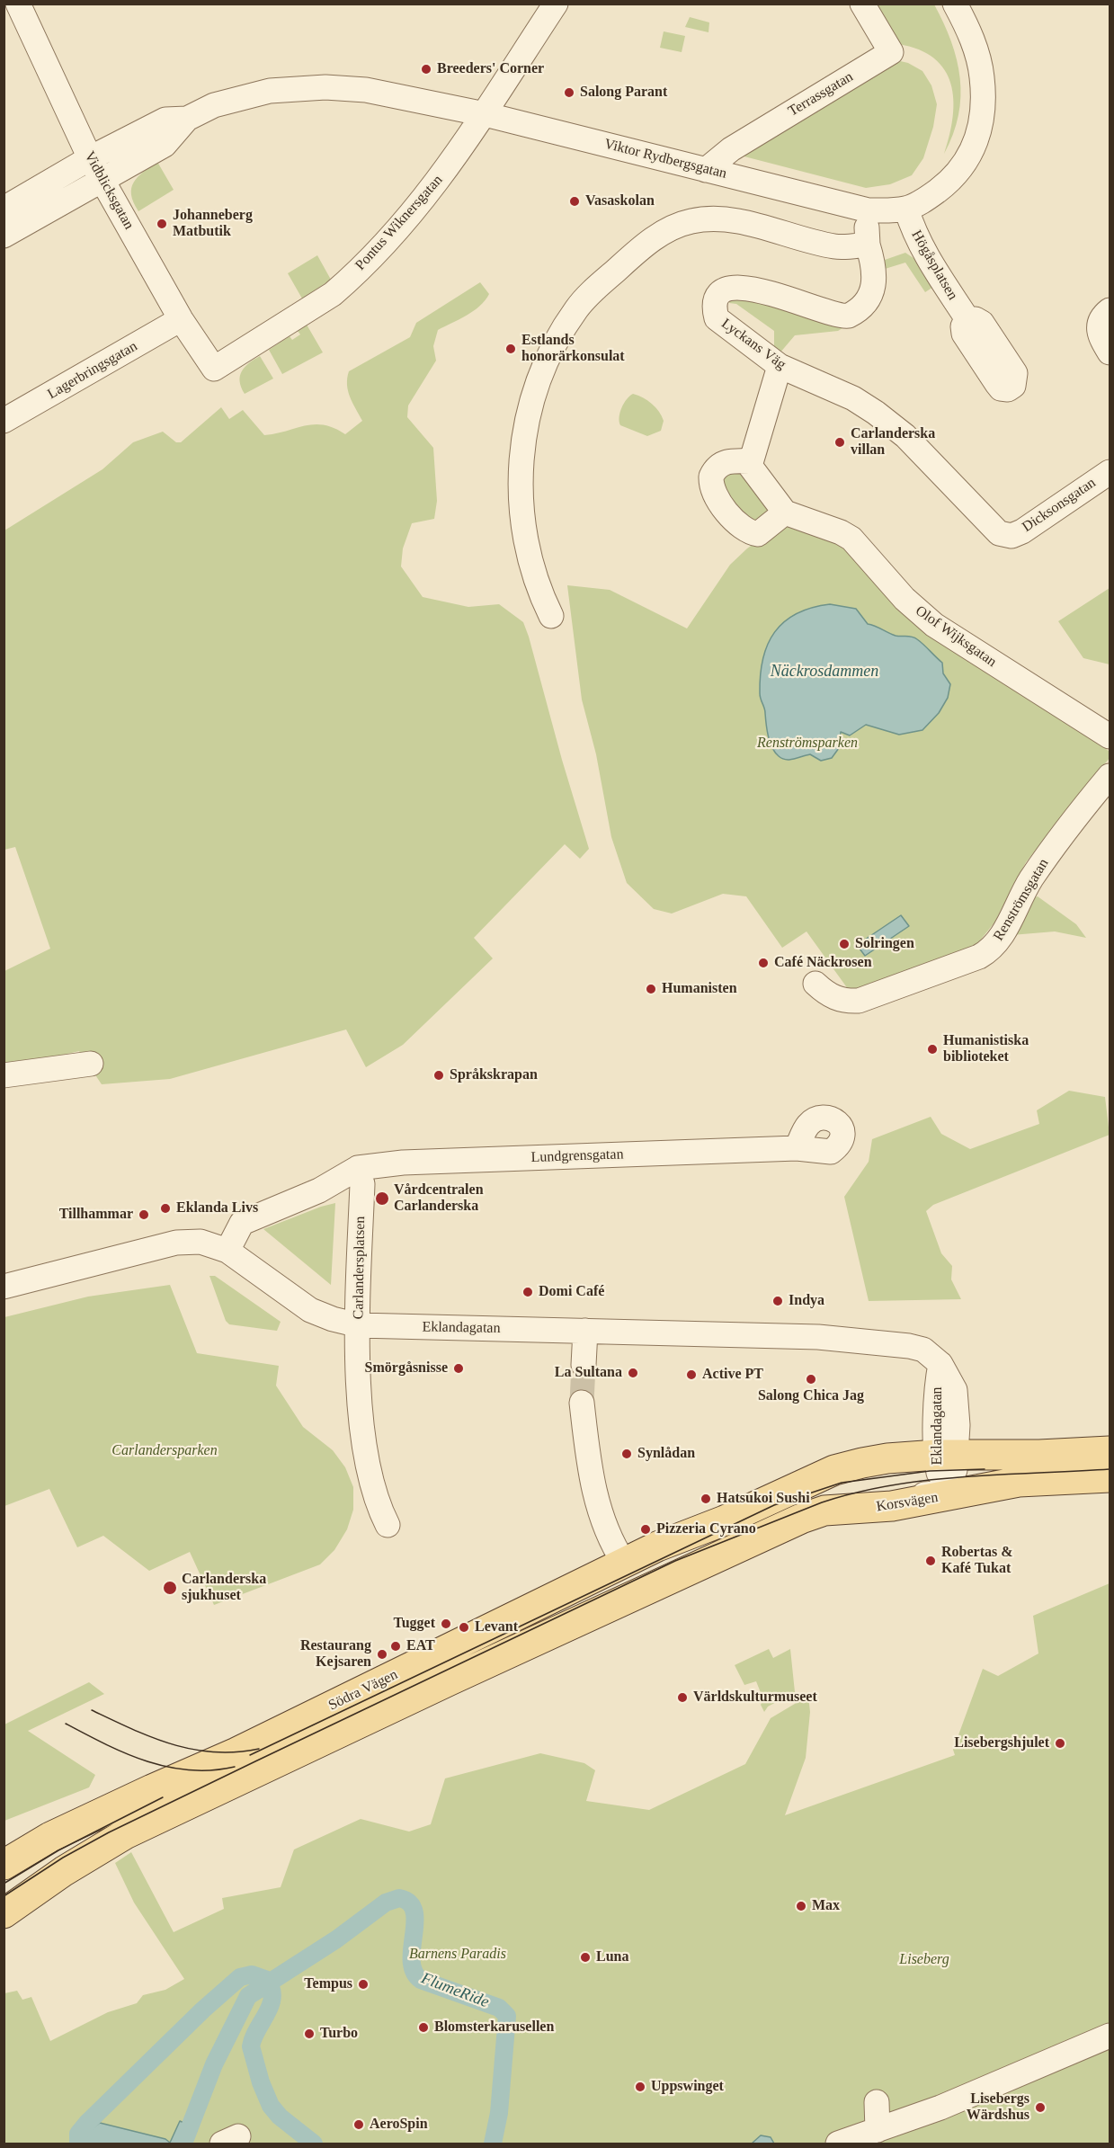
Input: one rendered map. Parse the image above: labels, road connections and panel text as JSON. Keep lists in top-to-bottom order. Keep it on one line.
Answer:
{"streets":{"main road":["Korsvägen","Södra Vägen"],"street":["Terrassgatan","Viktor Rydbergsgatan","Vidblicksgatan","Pontus Wiknersgatan","Högåsplatsen","Lyckans Väg","Lagerbringsgatan","Dicksonsgatan","Olof Wijksgatan","Renströmsgatan","Lundgrensgatan","Carlandersplatsen","Eklandagatan"]},"crossings":[["Terrassgatan","Viktor Rydbergsgatan"],["Viktor Rydbergsgatan","Vidblicksgatan"],["Viktor Rydbergsgatan","Pontus Wiknersgatan"],["Viktor Rydbergsgatan","Högåsplatsen"],["Vidblicksgatan","Pontus Wiknersgatan"],["Vidblicksgatan","Lagerbringsgatan"],["Lyckans Väg","Dicksonsgatan"],["Lundgrensgatan","Carlandersplatsen"],["Carlandersplatsen","Eklandagatan"],["Eklandagatan","Korsvägen"],["Korsvägen","Södra Vägen"]],"water":["Näckrosdammen","FlumeRide"],"parks":["Renströmsparken","Carlandersparken","Barnens Paradis","Liseberg"],"places":["Breeders' Corner","Salong Parant","Vasaskolan","Johanneberg Matbutik","Estlands honorärkonsulat","Carlanderska villan","Solringen","Café Näckrosen","Humanisten","Humanistiska biblioteket","Språkskrapan","Vårdcentralen Carlanderska","Eklanda Livs","Tillhammar","Domi Café","Indya","Smörgåsnisse","La Sultana","Active PT","Salong Chica Jag","Synlådan","Hatsukoi Sushi","Pizzeria Cyrano","Robertas & Kafé Tukat","Carlanderska sjukhuset","Tugget","Levant","EAT","Restaurang Kejsaren","Världskulturmuseet","Lisebergshjulet","Max","Luna","Tempus","Blomsterkarusellen","Turbo","Uppswinget","Lisebergs Wärdshus","AeroSpin"]}
